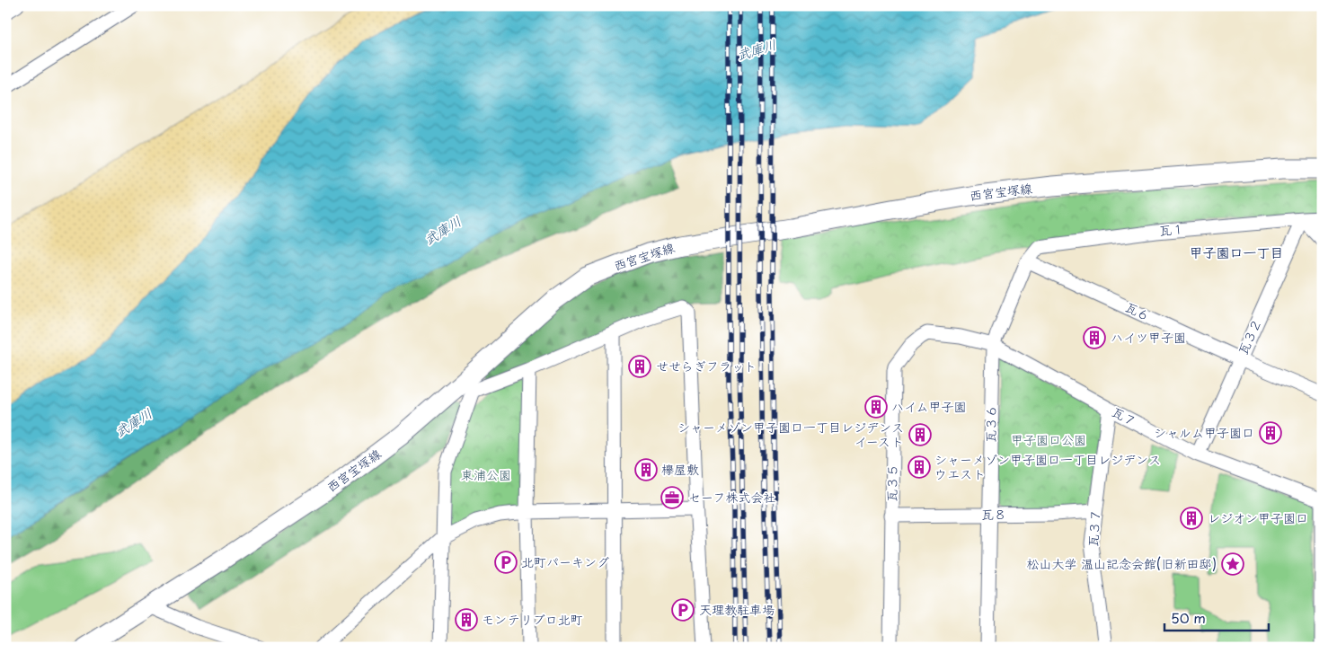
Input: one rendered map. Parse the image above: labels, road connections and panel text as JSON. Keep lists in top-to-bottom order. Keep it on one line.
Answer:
{"streets":{"main road":["西宮宝塚線"],"street":["瓦１","瓦６","瓦３２","瓦７","瓦３６","瓦３５","瓦８","瓦３７"]},"crossings":[["瓦１","瓦６"],["瓦１","瓦３２"],["瓦１","瓦３６"],["瓦６","瓦３２"],["瓦６","瓦３６"],["瓦３２","瓦７"],["瓦７","瓦３６"],["瓦７","瓦３５"],["瓦７","瓦３７"],["瓦３６","瓦８"],["瓦３５","瓦８"],["瓦８","瓦３７"]],"districts":["甲子園口一丁目"],"water":["武庫川"],"parks":["甲子園口公園","東浦公園"],"places":{"building":["ハイツ甲子園","せせらぎフラット","ハイム甲子園","シャルム甲子園口","シャーメゾン甲子園口一丁目レジデンス イースト","シャーメゾン甲子園口一丁目レジデンス ウエスト","欅屋敷","レジオン甲子園口","モンテリブロ北町"],"office":["セーフ株式会社"],"parking":["北町パーキング","天理教駐車場"],"place":["松山大学 温山記念会館(旧新田邸)"]},"scale_bar":"50 m"}
